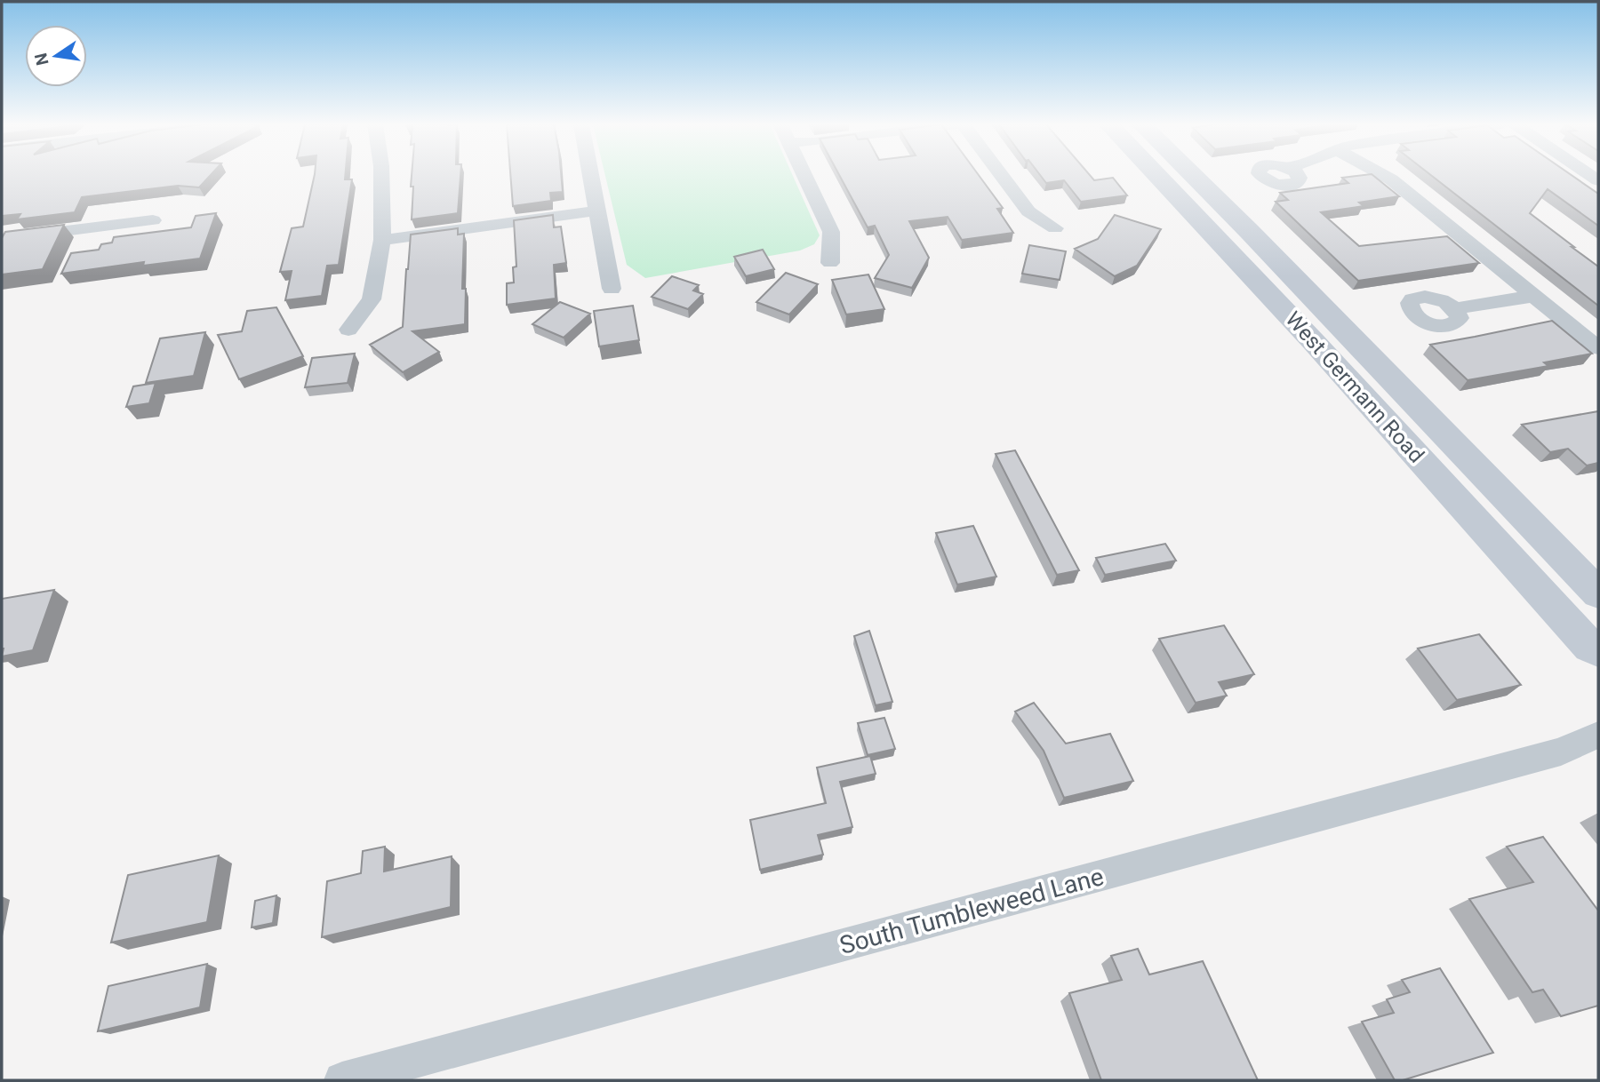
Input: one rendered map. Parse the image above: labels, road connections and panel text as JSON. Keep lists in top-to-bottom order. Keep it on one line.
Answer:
{"streets":{"main road":["West Germann Road"],"street":["South Tumbleweed Lane"]},"north":"left"}
